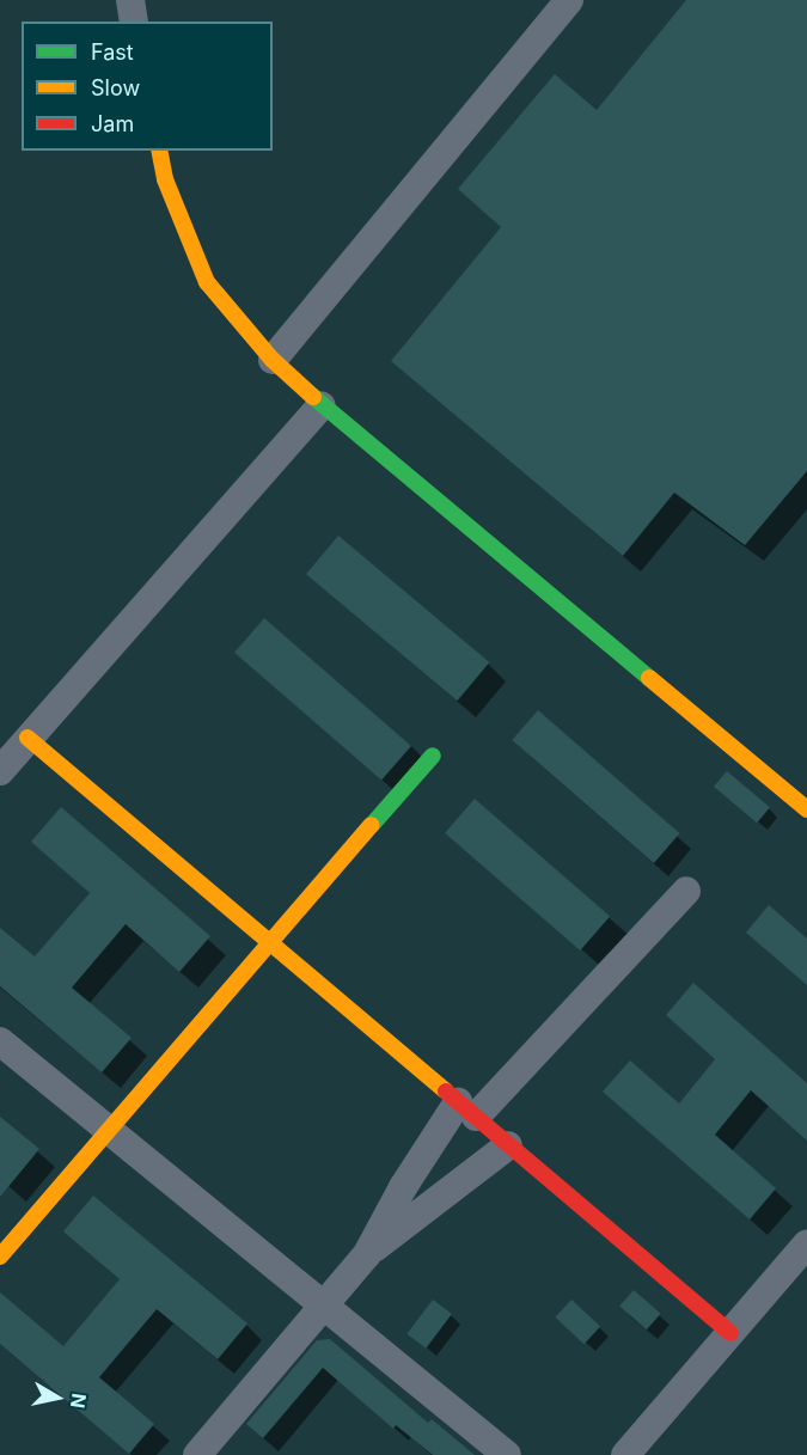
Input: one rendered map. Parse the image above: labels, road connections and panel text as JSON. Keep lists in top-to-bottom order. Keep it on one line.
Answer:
{"legend":["Fast","Slow","Jam"],"north":"right"}
